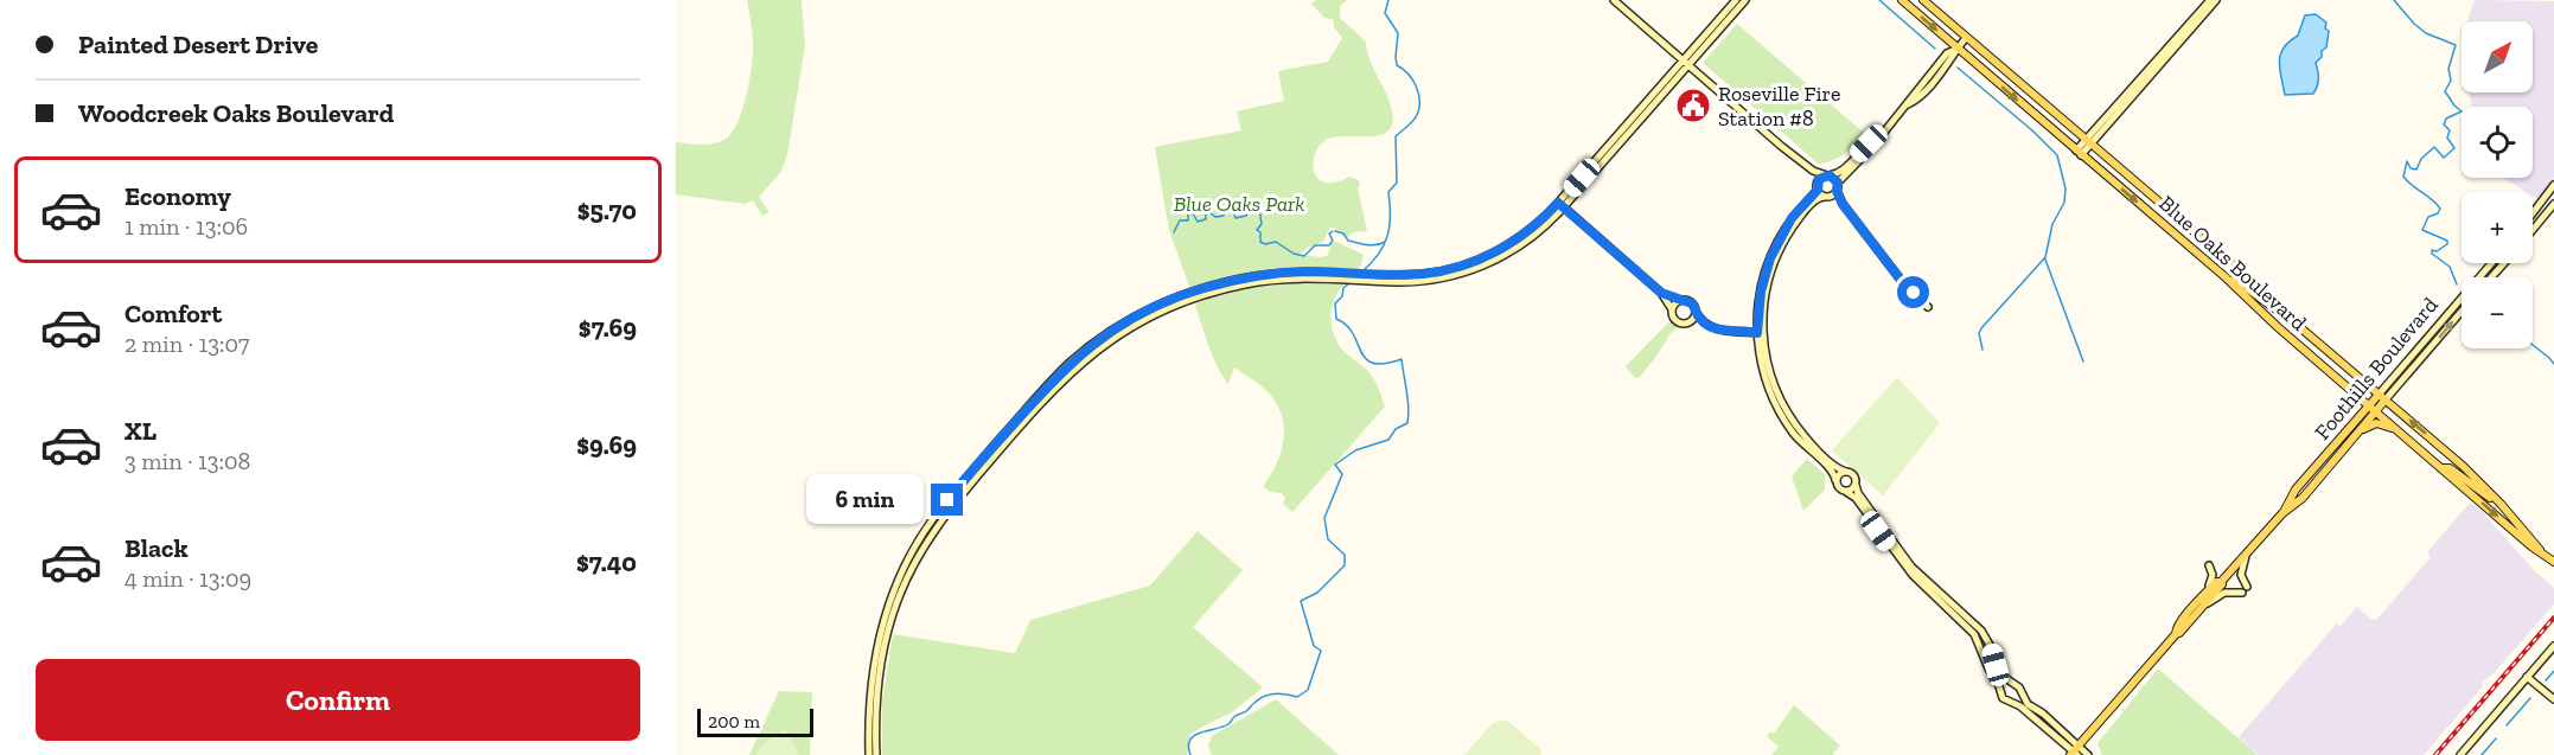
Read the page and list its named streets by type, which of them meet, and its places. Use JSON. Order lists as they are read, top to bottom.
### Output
{
  "streets": {
    "main road": ["Blue Oaks Boulevard", "Foothills Boulevard"]
  },
  "crossings": [
    ["Blue Oaks Boulevard", "Foothills Boulevard"]
  ],
  "parks": ["Blue Oaks Park"],
  "places": {
    "public building": ["Roseville Fire Station #8"]
  },
  "scale_bar": "200 m",
  "north": "top right",
  "page": {
    "banner": ["Painted Desert Drive", "Woodcreek Oaks Boulevard"],
    "map_buttons": ["+", "−"],
    "list": [
      {
        "name": "Economy",
        "note": "1 min · 13:06",
        "value": "$5.70"
      },
      {
        "name": "Comfort",
        "note": "2 min · 13:07",
        "value": "$7.69"
      },
      {
        "name": "XL",
        "note": "3 min · 13:08",
        "value": "$9.69"
      },
      {
        "name": "Black",
        "note": "4 min · 13:09",
        "value": "$7.40"
      }
    ],
    "bubble": "6 min",
    "buttons": "Confirm",
    "scale": "200 m"
  }
}
